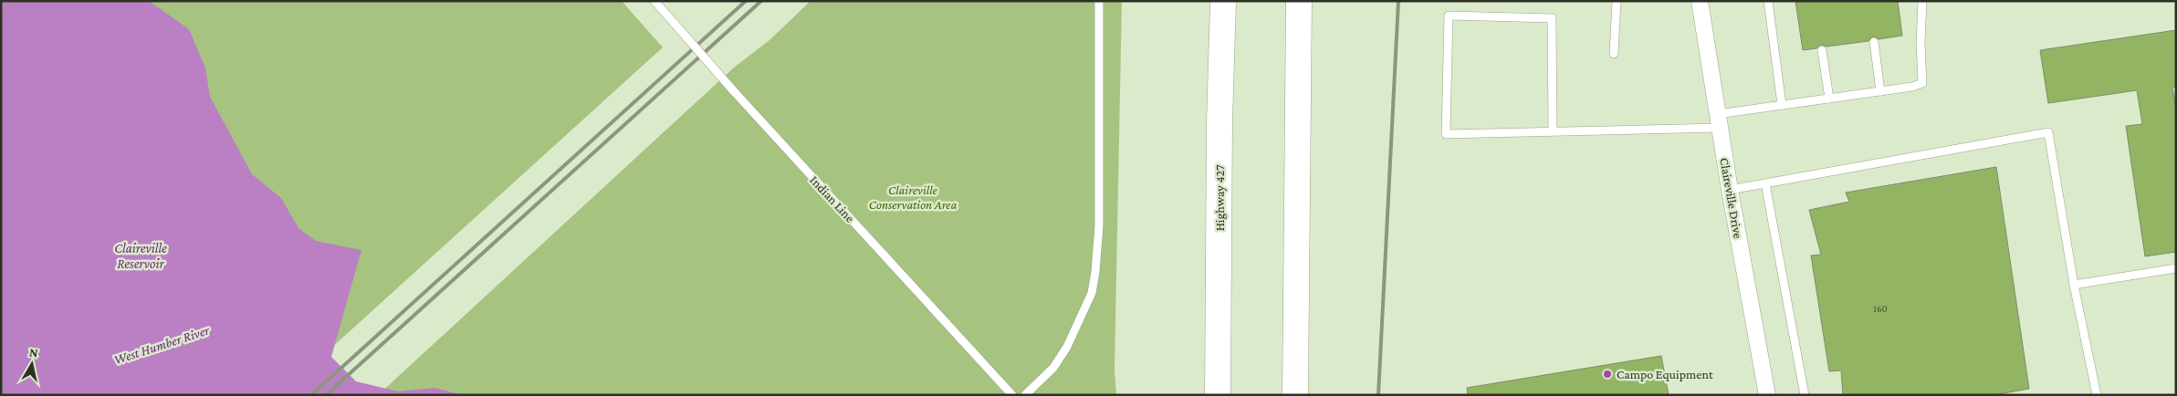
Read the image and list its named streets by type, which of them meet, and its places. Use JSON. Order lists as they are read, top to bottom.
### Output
{
  "streets": {
    "highway": ["Highway 427"],
    "street": ["Claireville Drive"],
    "lane": ["Indian Line"]
  },
  "water": ["Claireville Reservoir", "West Humber River"],
  "parks": ["Claireville Conservation Area"],
  "places": ["Campo Equipment"],
  "house_numbers": ["160"],
  "north": "top"
}
